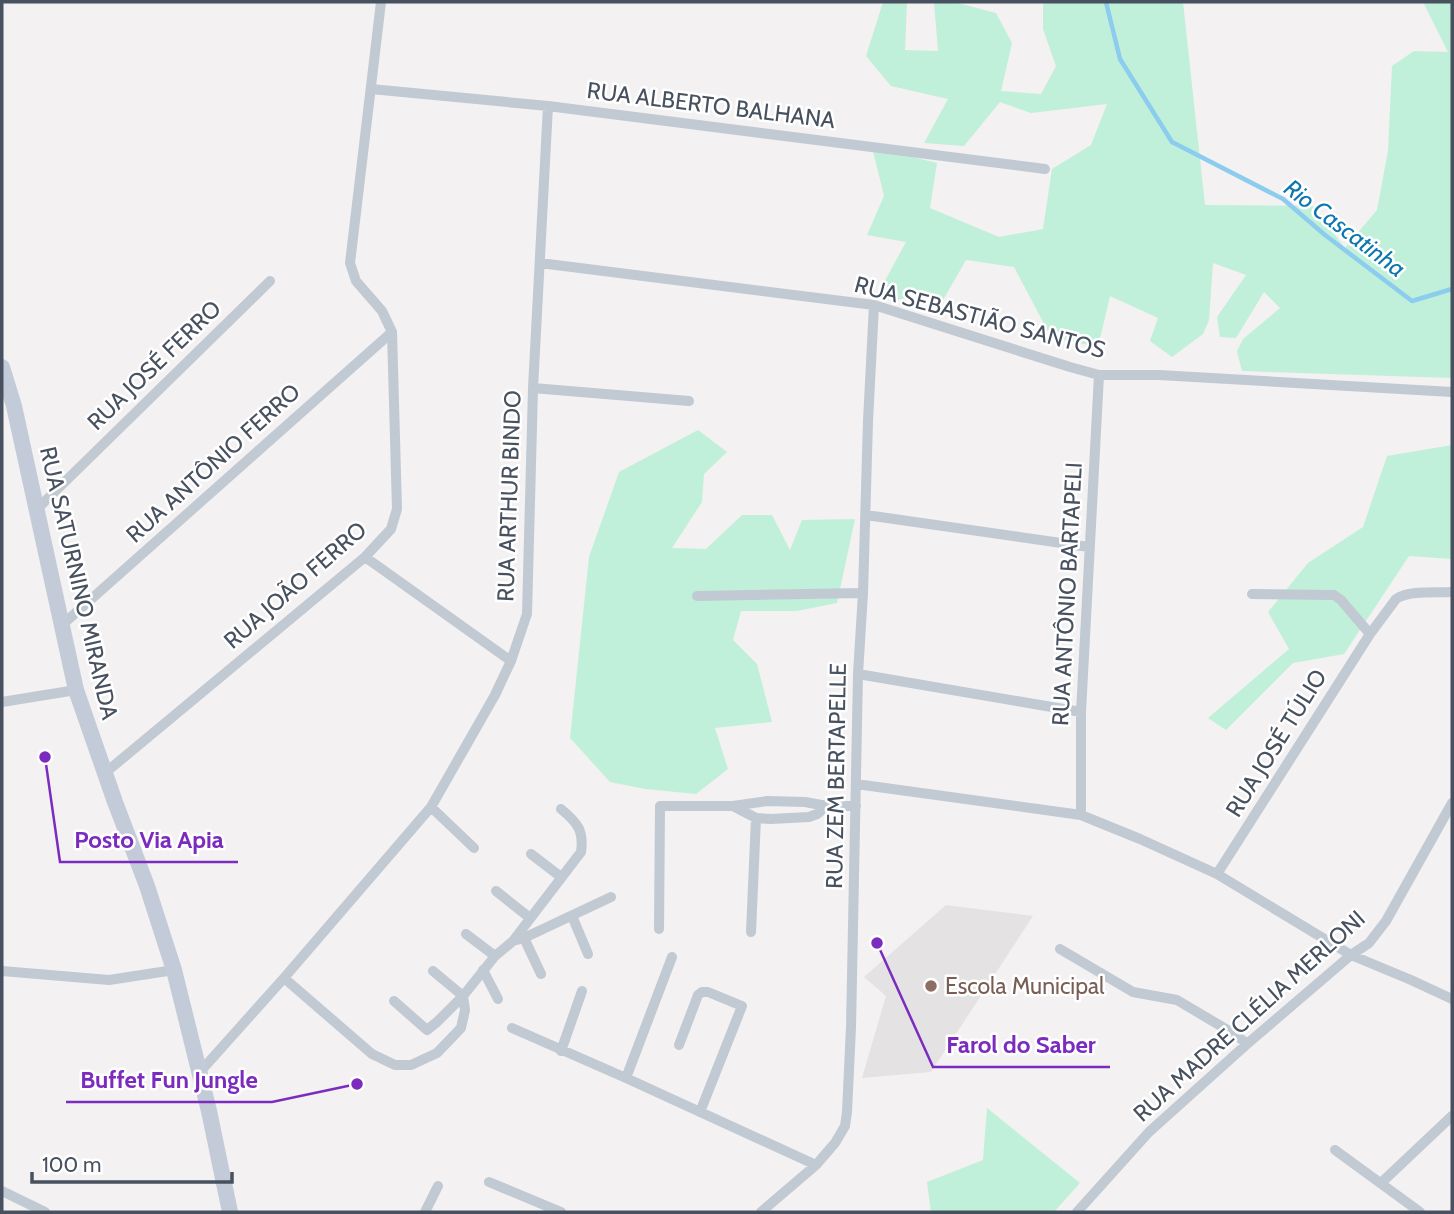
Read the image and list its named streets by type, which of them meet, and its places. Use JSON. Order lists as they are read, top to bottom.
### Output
{
  "streets": {
    "main road": ["RUA SATURNINO MIRANDA"],
    "street": [
      "RUA ALBERTO BALHANA",
      "RUA SEBASTIÃO SANTOS",
      "RUA JOSÉ FERRO",
      "RUA ANTÔNIO FERRO",
      "RUA ARTHUR BINDO",
      "RUA JOÃO FERRO",
      "RUA ANTÔNIO BARTAPELI",
      "RUA JOSÉ TÚLIO",
      "RUA ZEM BERTAPELLE",
      "RUA MADRE CLÉLIA MERLONI"
    ]
  },
  "crossings": [
    ["RUA ALBERTO BALHANA", "RUA ARTHUR BINDO"],
    ["RUA SEBASTIÃO SANTOS", "RUA ARTHUR BINDO"],
    ["RUA SEBASTIÃO SANTOS", "RUA ANTÔNIO BARTAPELI"],
    ["RUA SEBASTIÃO SANTOS", "RUA ZEM BERTAPELLE"],
    ["RUA JOSÉ FERRO", "RUA SATURNINO MIRANDA"],
    ["RUA ANTÔNIO FERRO", "RUA SATURNINO MIRANDA"],
    ["RUA ANTÔNIO FERRO", "RUA JOÃO FERRO"],
    ["RUA ARTHUR BINDO", "RUA SATURNINO MIRANDA"],
    ["RUA SATURNINO MIRANDA", "RUA JOÃO FERRO"]
  ],
  "water": ["Rio Cascatinha"],
  "places": [
    "Posto Via Apia",
    "Farol do Saber",
    "Escola Municipal",
    "Buffet Fun Jungle"
  ],
  "scale_bar": "100 m"
}
